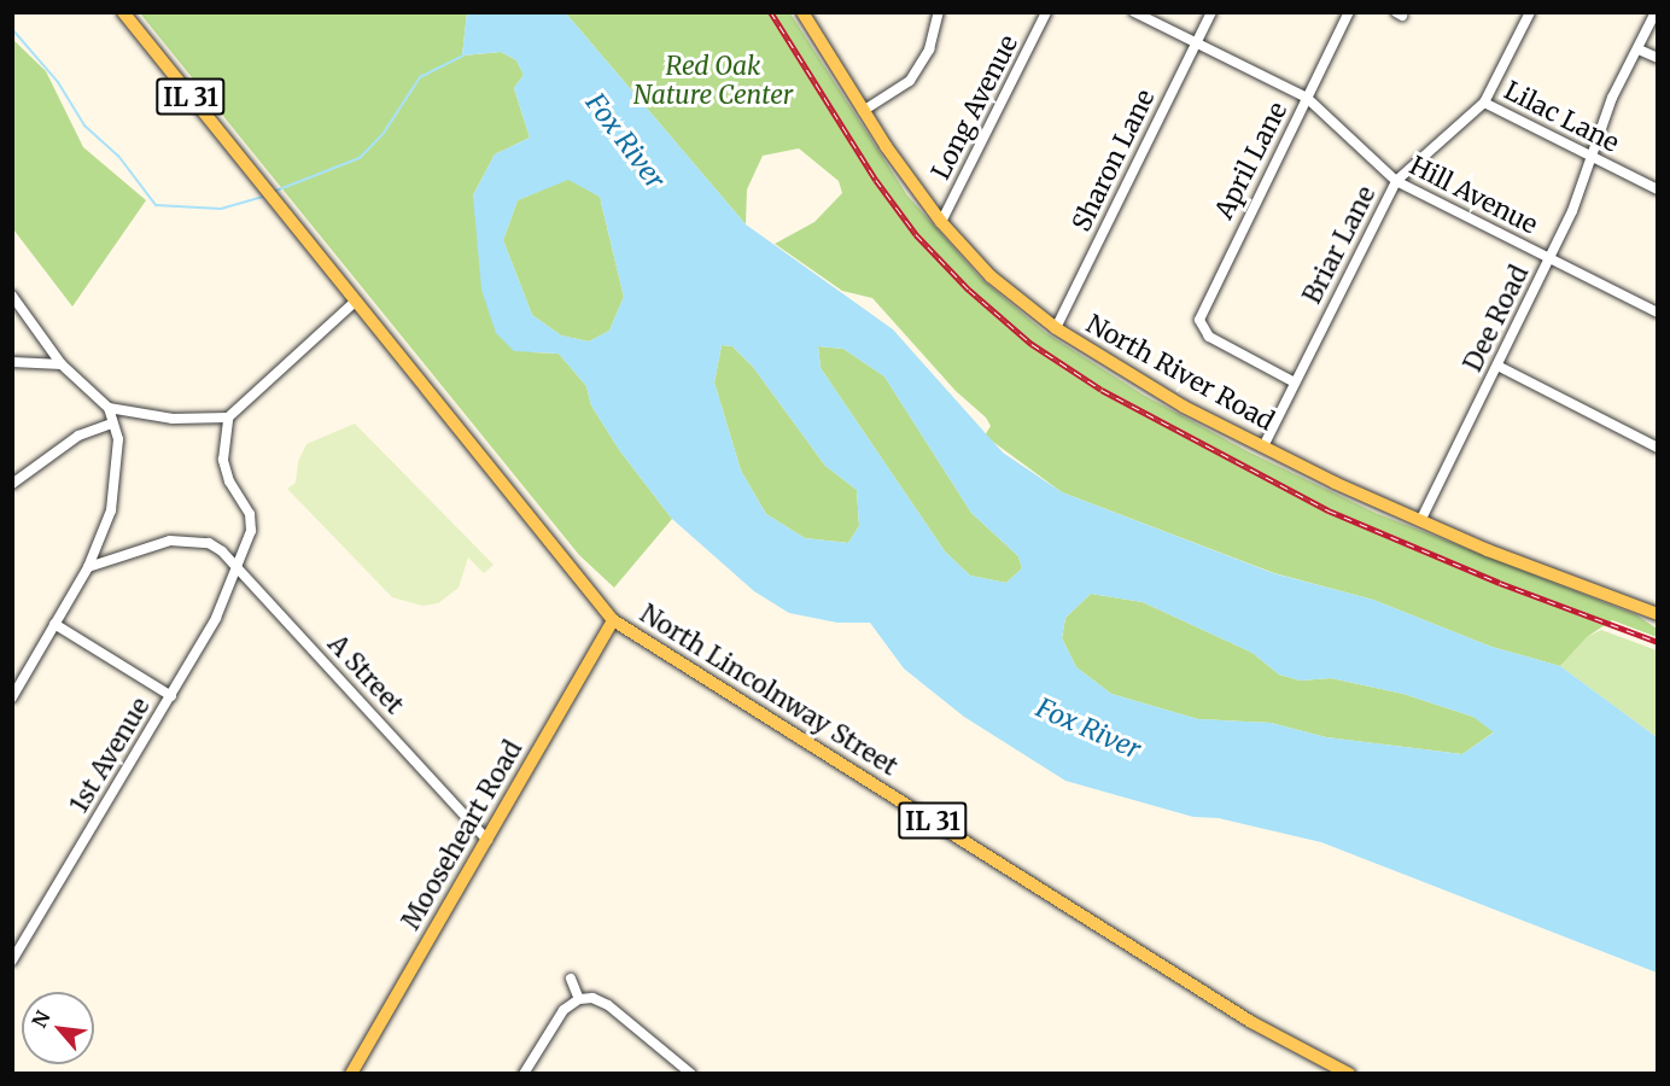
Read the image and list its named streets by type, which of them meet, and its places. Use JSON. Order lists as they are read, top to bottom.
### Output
{
  "streets": {
    "main road": [
      "IL 31",
      "North River Road",
      "North Lincolnway Street",
      "Mooseheart Road"
    ],
    "street": [
      "Long Avenue",
      "Lilac Lane",
      "Sharon Lane",
      "April Lane",
      "Hill Avenue",
      "Briar Lane",
      "Dee Road",
      "A Street",
      "1st Avenue"
    ]
  },
  "crossings": [
    ["Long Avenue", "North River Road"],
    ["Lilac Lane", "Briar Lane"],
    ["Lilac Lane", "Dee Road"],
    ["Sharon Lane", "Hill Avenue"],
    ["Sharon Lane", "North River Road"],
    ["April Lane", "Hill Avenue"],
    ["April Lane", "Briar Lane"],
    ["Hill Avenue", "Briar Lane"],
    ["Hill Avenue", "Dee Road"],
    ["Briar Lane", "North River Road"],
    ["Dee Road", "North River Road"],
    ["A Street", "1st Avenue"],
    ["A Street", "Mooseheart Road"],
    ["North Lincolnway Street", "Mooseheart Road"]
  ],
  "water": ["Fox River"],
  "parks": ["Red Oak Nature Center"],
  "north": "top left"
}
